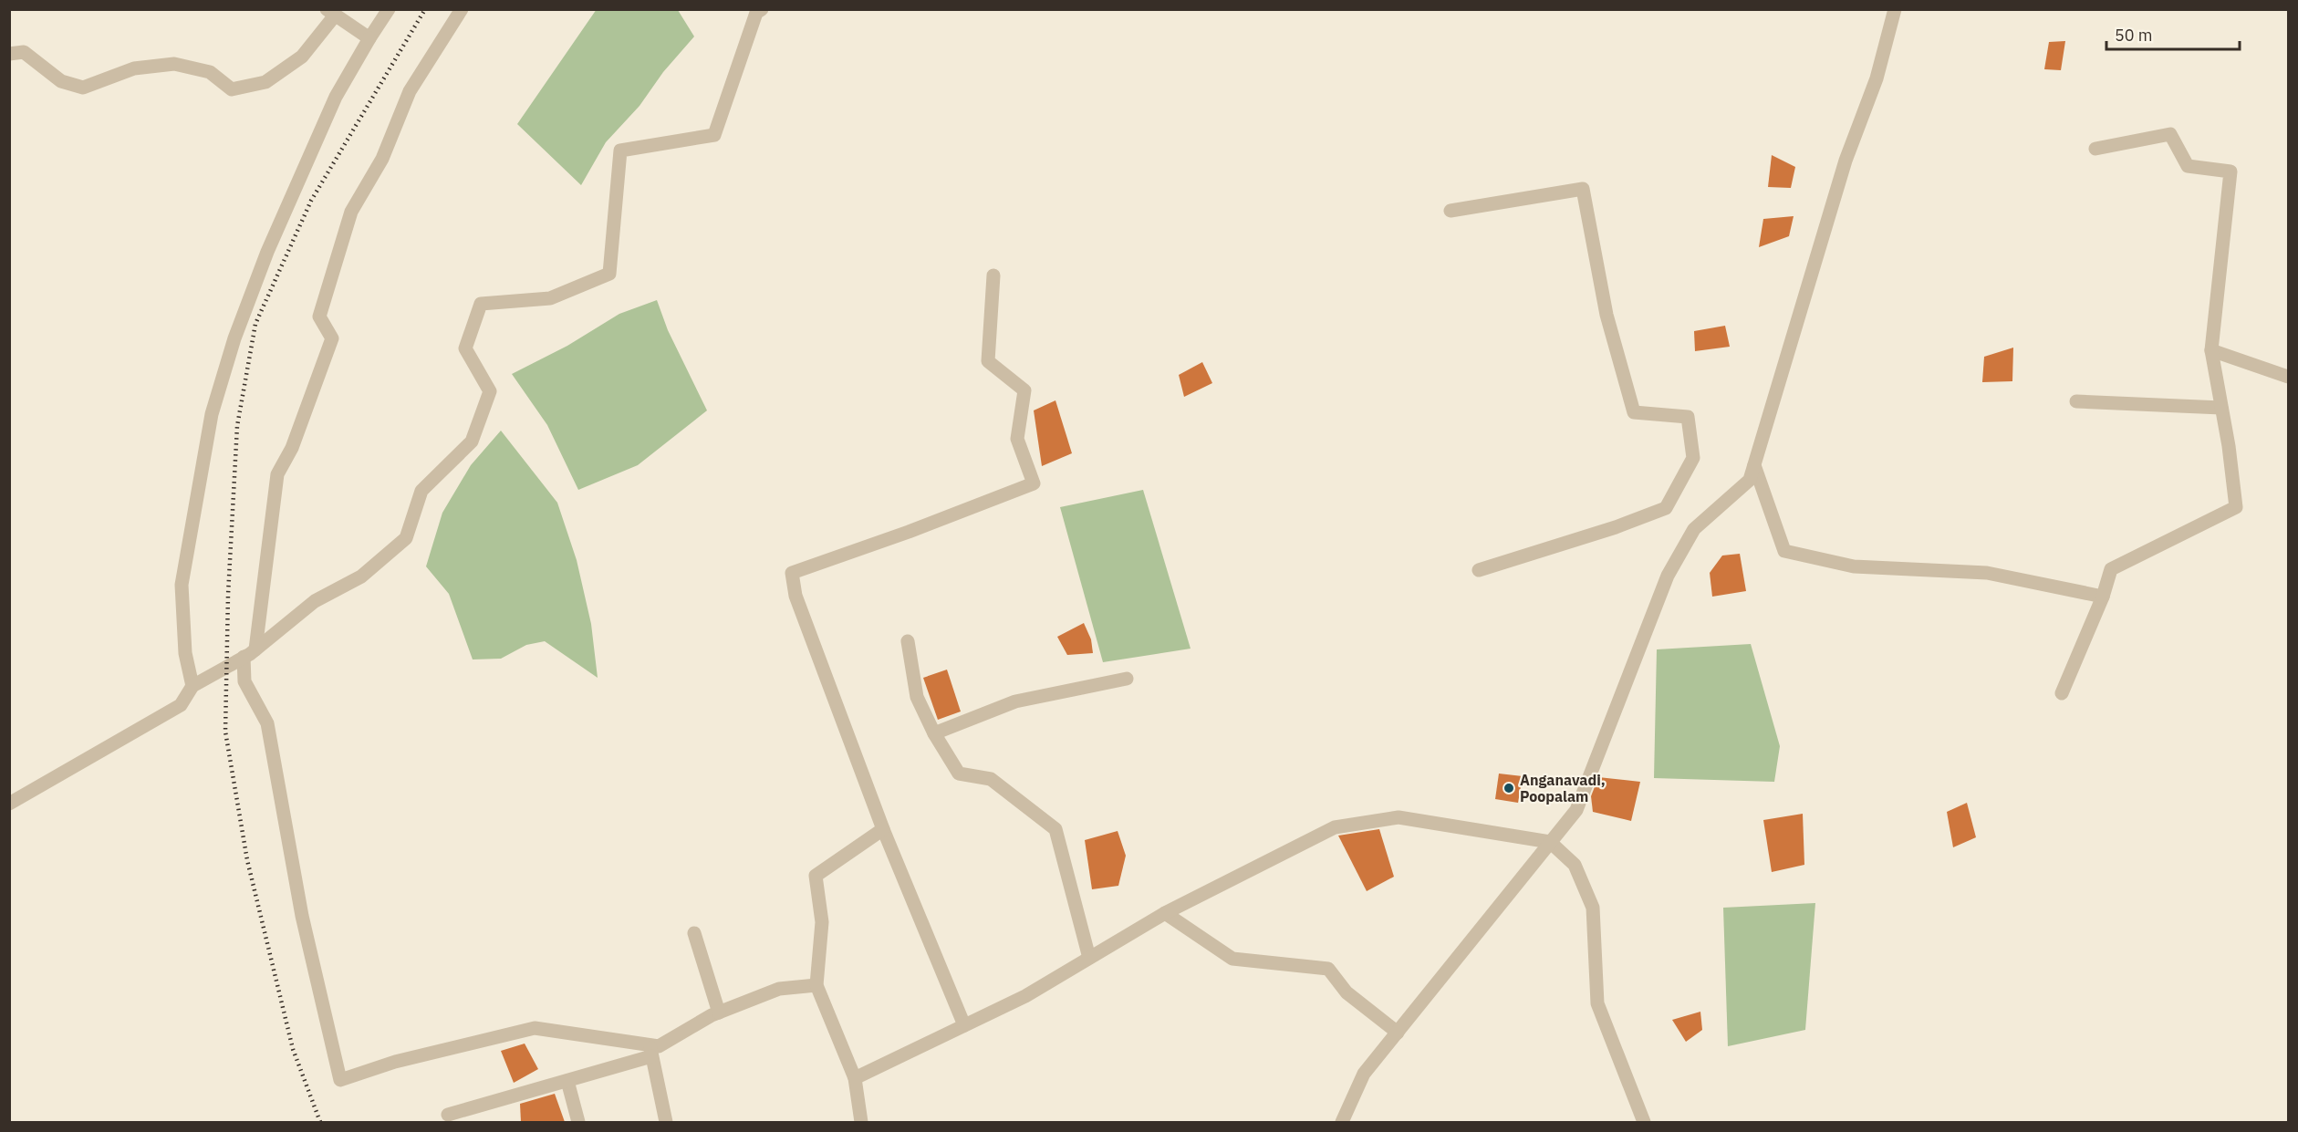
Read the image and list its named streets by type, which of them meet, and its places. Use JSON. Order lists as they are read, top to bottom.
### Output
{
  "places": ["Anganavadi, Poopalam"],
  "scale_bar": "50 m"
}
